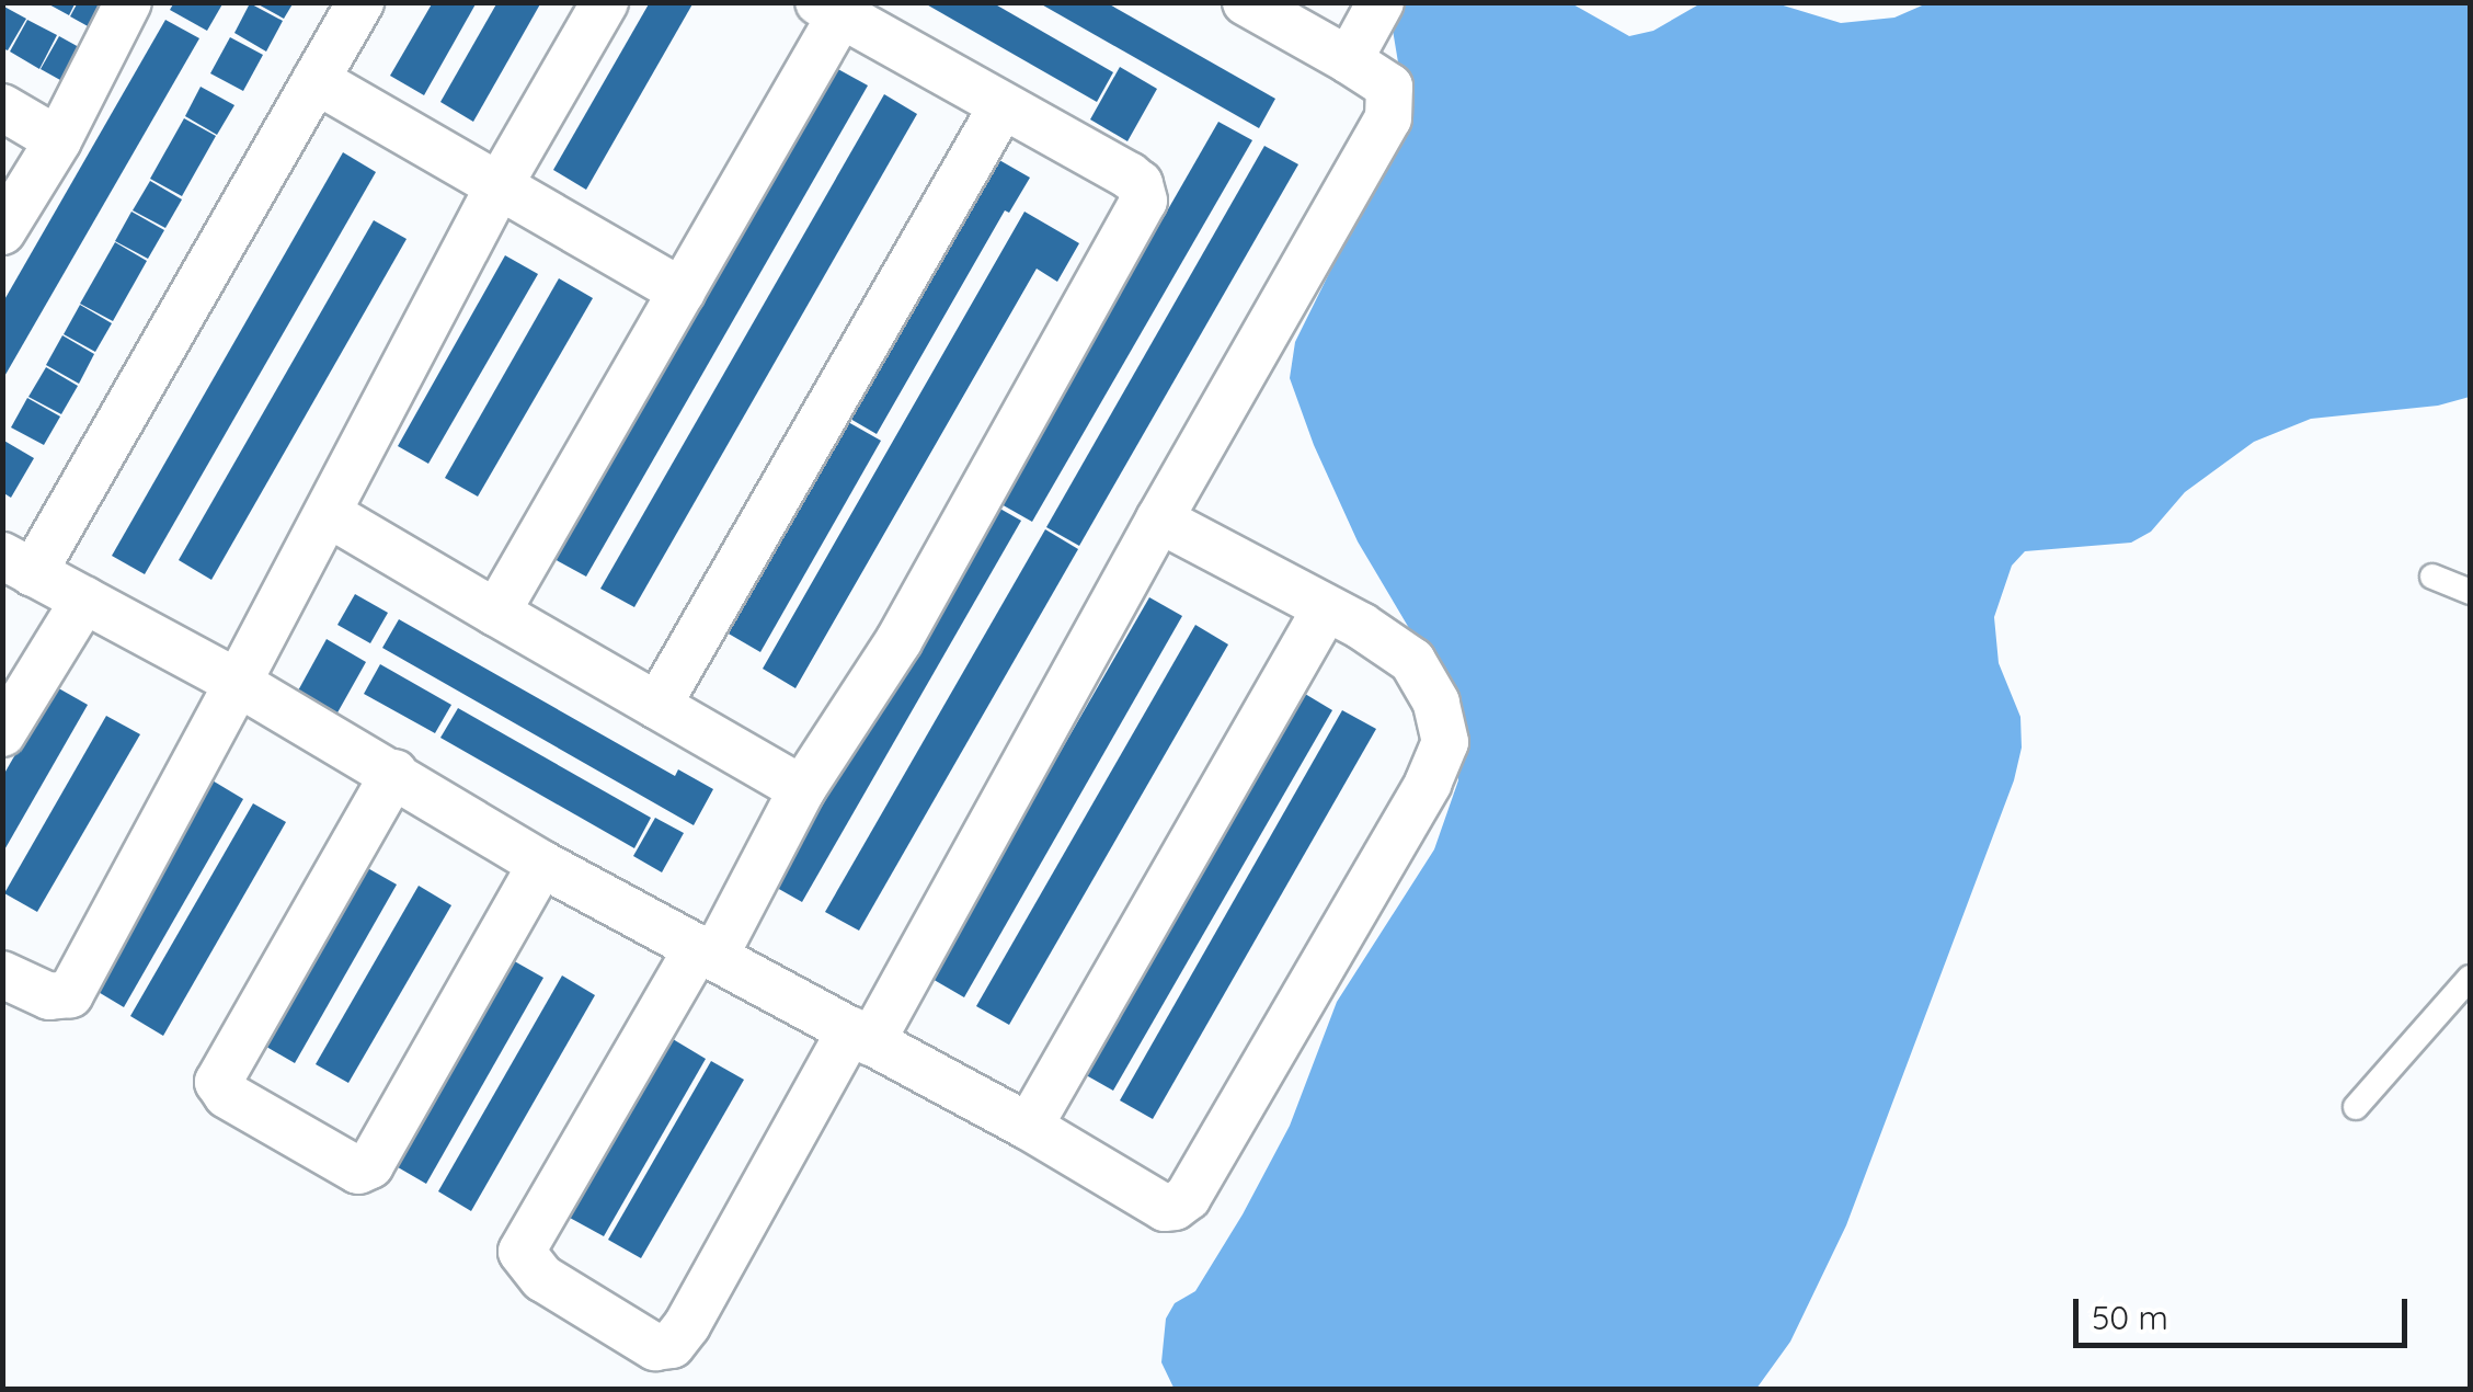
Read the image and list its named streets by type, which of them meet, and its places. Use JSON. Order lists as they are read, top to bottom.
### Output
{
  "scale_bar": "50 m"
}
